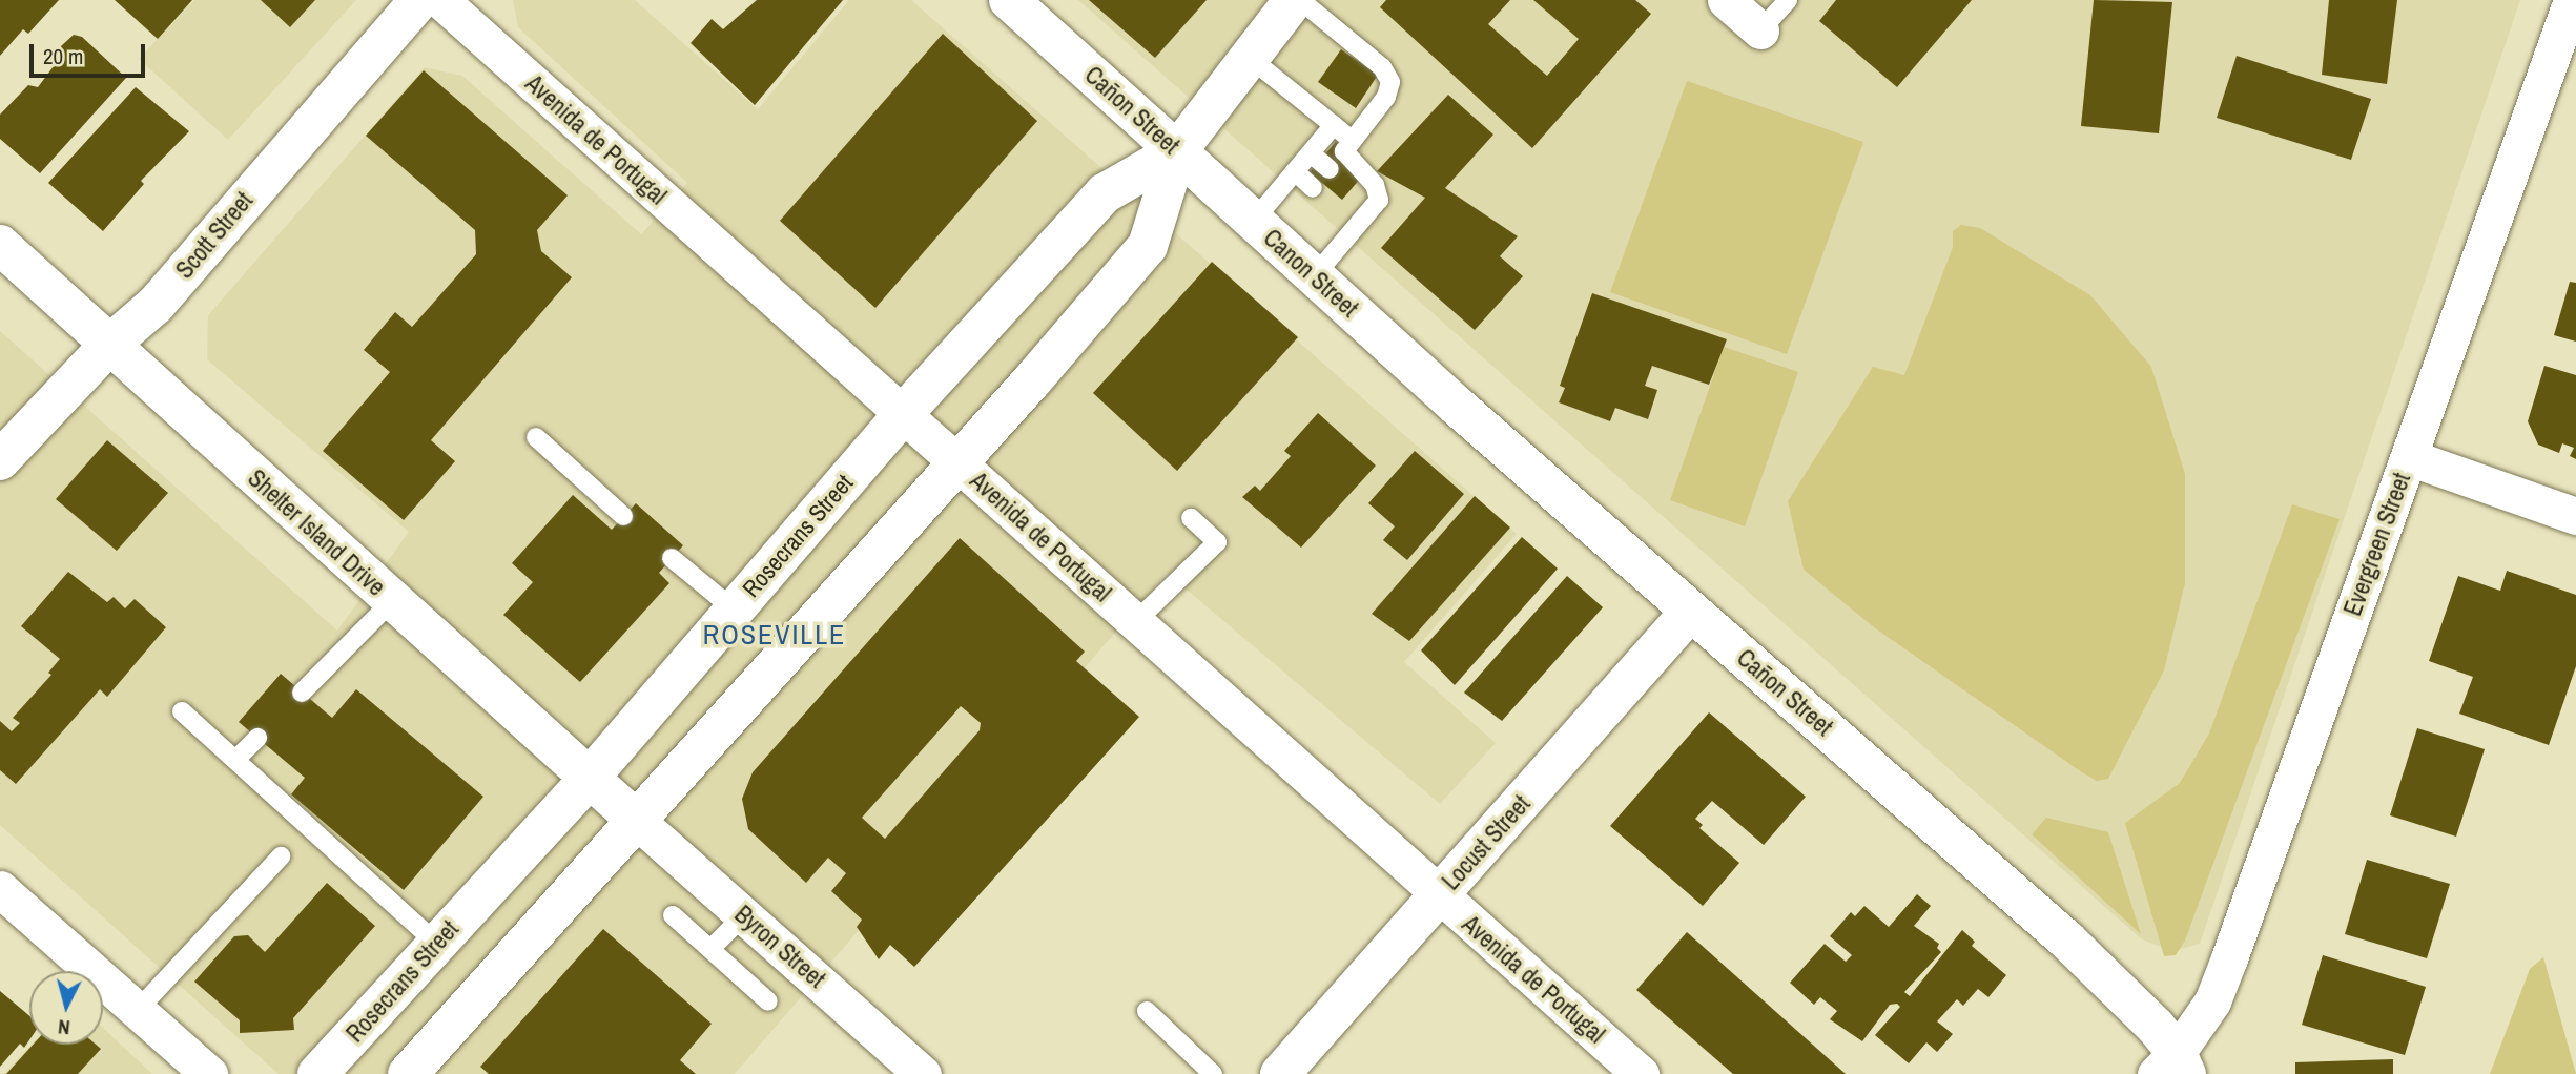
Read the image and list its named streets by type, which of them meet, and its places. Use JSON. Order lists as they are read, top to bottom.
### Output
{
  "streets": {
    "main road": [
      "Cañon Street",
      "Scott Street",
      "Canon Street",
      "Shelter Island Drive",
      "Rosecrans Street",
      "Locust Street"
    ],
    "street": ["Avenida de Portugal", "Evergreen Street", "Byron Street"]
  },
  "crossings": [
    ["Cañon Street", "Canon Street"],
    ["Cañon Street", "Rosecrans Street"],
    ["Cañon Street", "Evergreen Street"],
    ["Cañon Street", "Locust Street"],
    ["Avenida de Portugal", "Rosecrans Street"],
    ["Avenida de Portugal", "Locust Street"],
    ["Scott Street", "Shelter Island Drive"],
    ["Shelter Island Drive", "Rosecrans Street"],
    ["Shelter Island Drive", "Byron Street"],
    ["Rosecrans Street", "Byron Street"]
  ],
  "districts": ["ROSEVILLE"],
  "scale_bar": "20 m",
  "north": "bottom"
}
